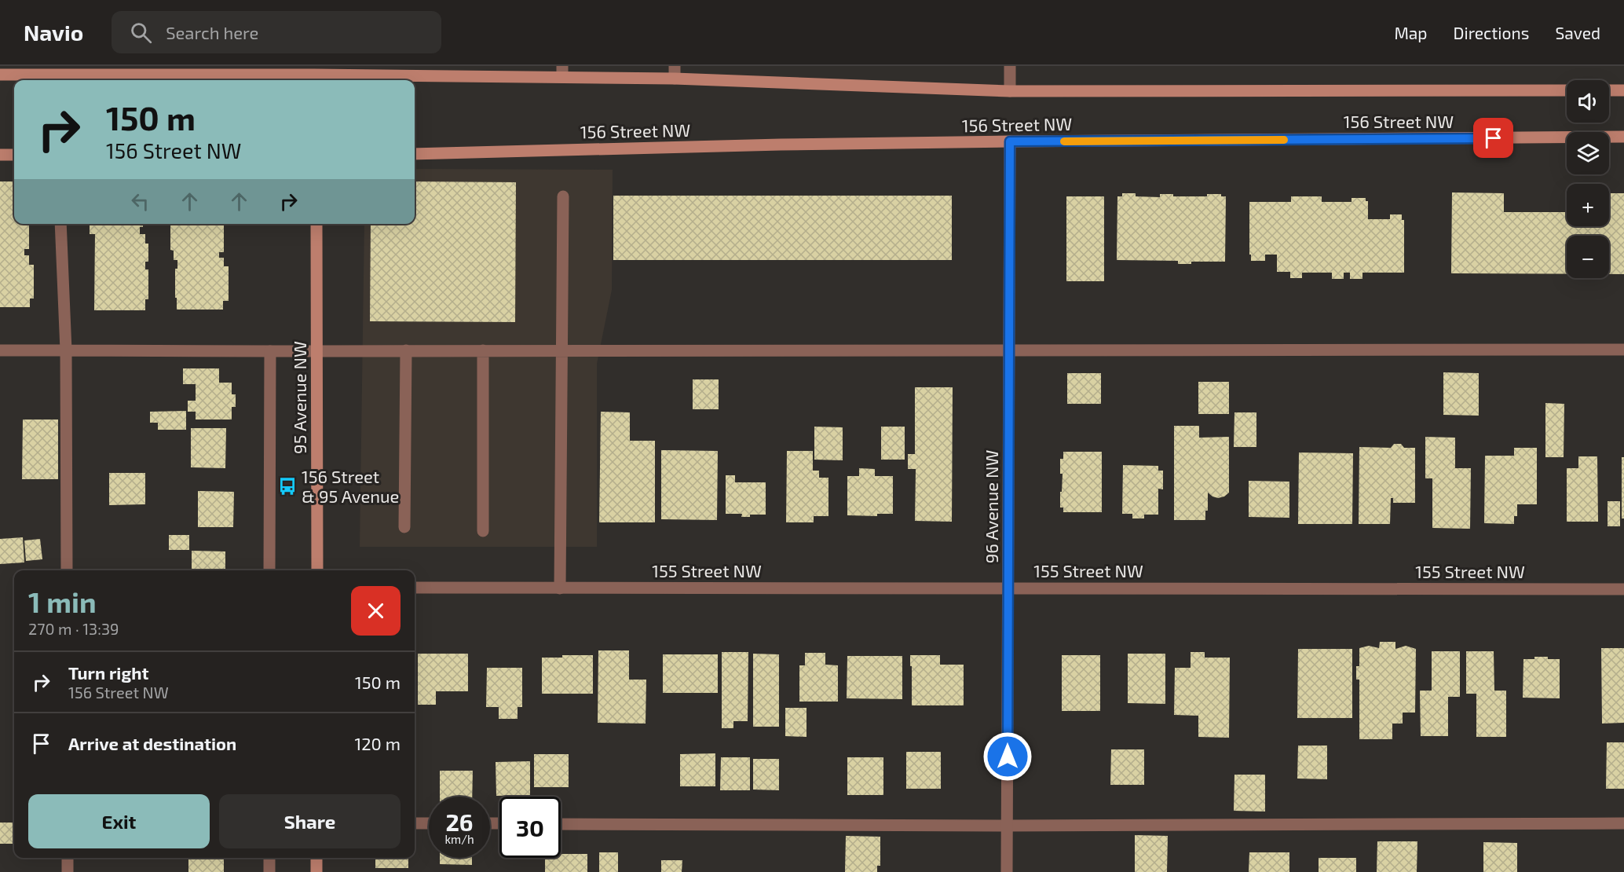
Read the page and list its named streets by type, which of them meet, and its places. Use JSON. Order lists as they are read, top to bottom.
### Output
{
  "streets": {
    "main road": ["156 Street NW", "95 Avenue NW"],
    "street": ["96 Avenue NW", "155 Street NW"]
  },
  "crossings": [
    ["156 Street NW", "96 Avenue NW"],
    ["96 Avenue NW", "155 Street NW"]
  ],
  "places": {
    "bus stop": ["156 Street & 95 Avenue"]
  },
  "page": {
    "header": "Navio",
    "search": "Search here",
    "nav": ["Map", "Directions", "Saved"],
    "map_buttons": ["+", "−"],
    "turn": ["150 m", "156 Street NW"],
    "heading": ["1 min", "270 m · 13:39"],
    "list": [
      {
        "name": "Turn right",
        "note": "156 Street NW",
        "value": "150 m"
      },
      {
        "name": "Arrive at destination",
        "value": "120 m"
      }
    ],
    "buttons": ["Exit", "Share"],
    "speed": "26 km/h",
    "limit": "30"
  }
}
